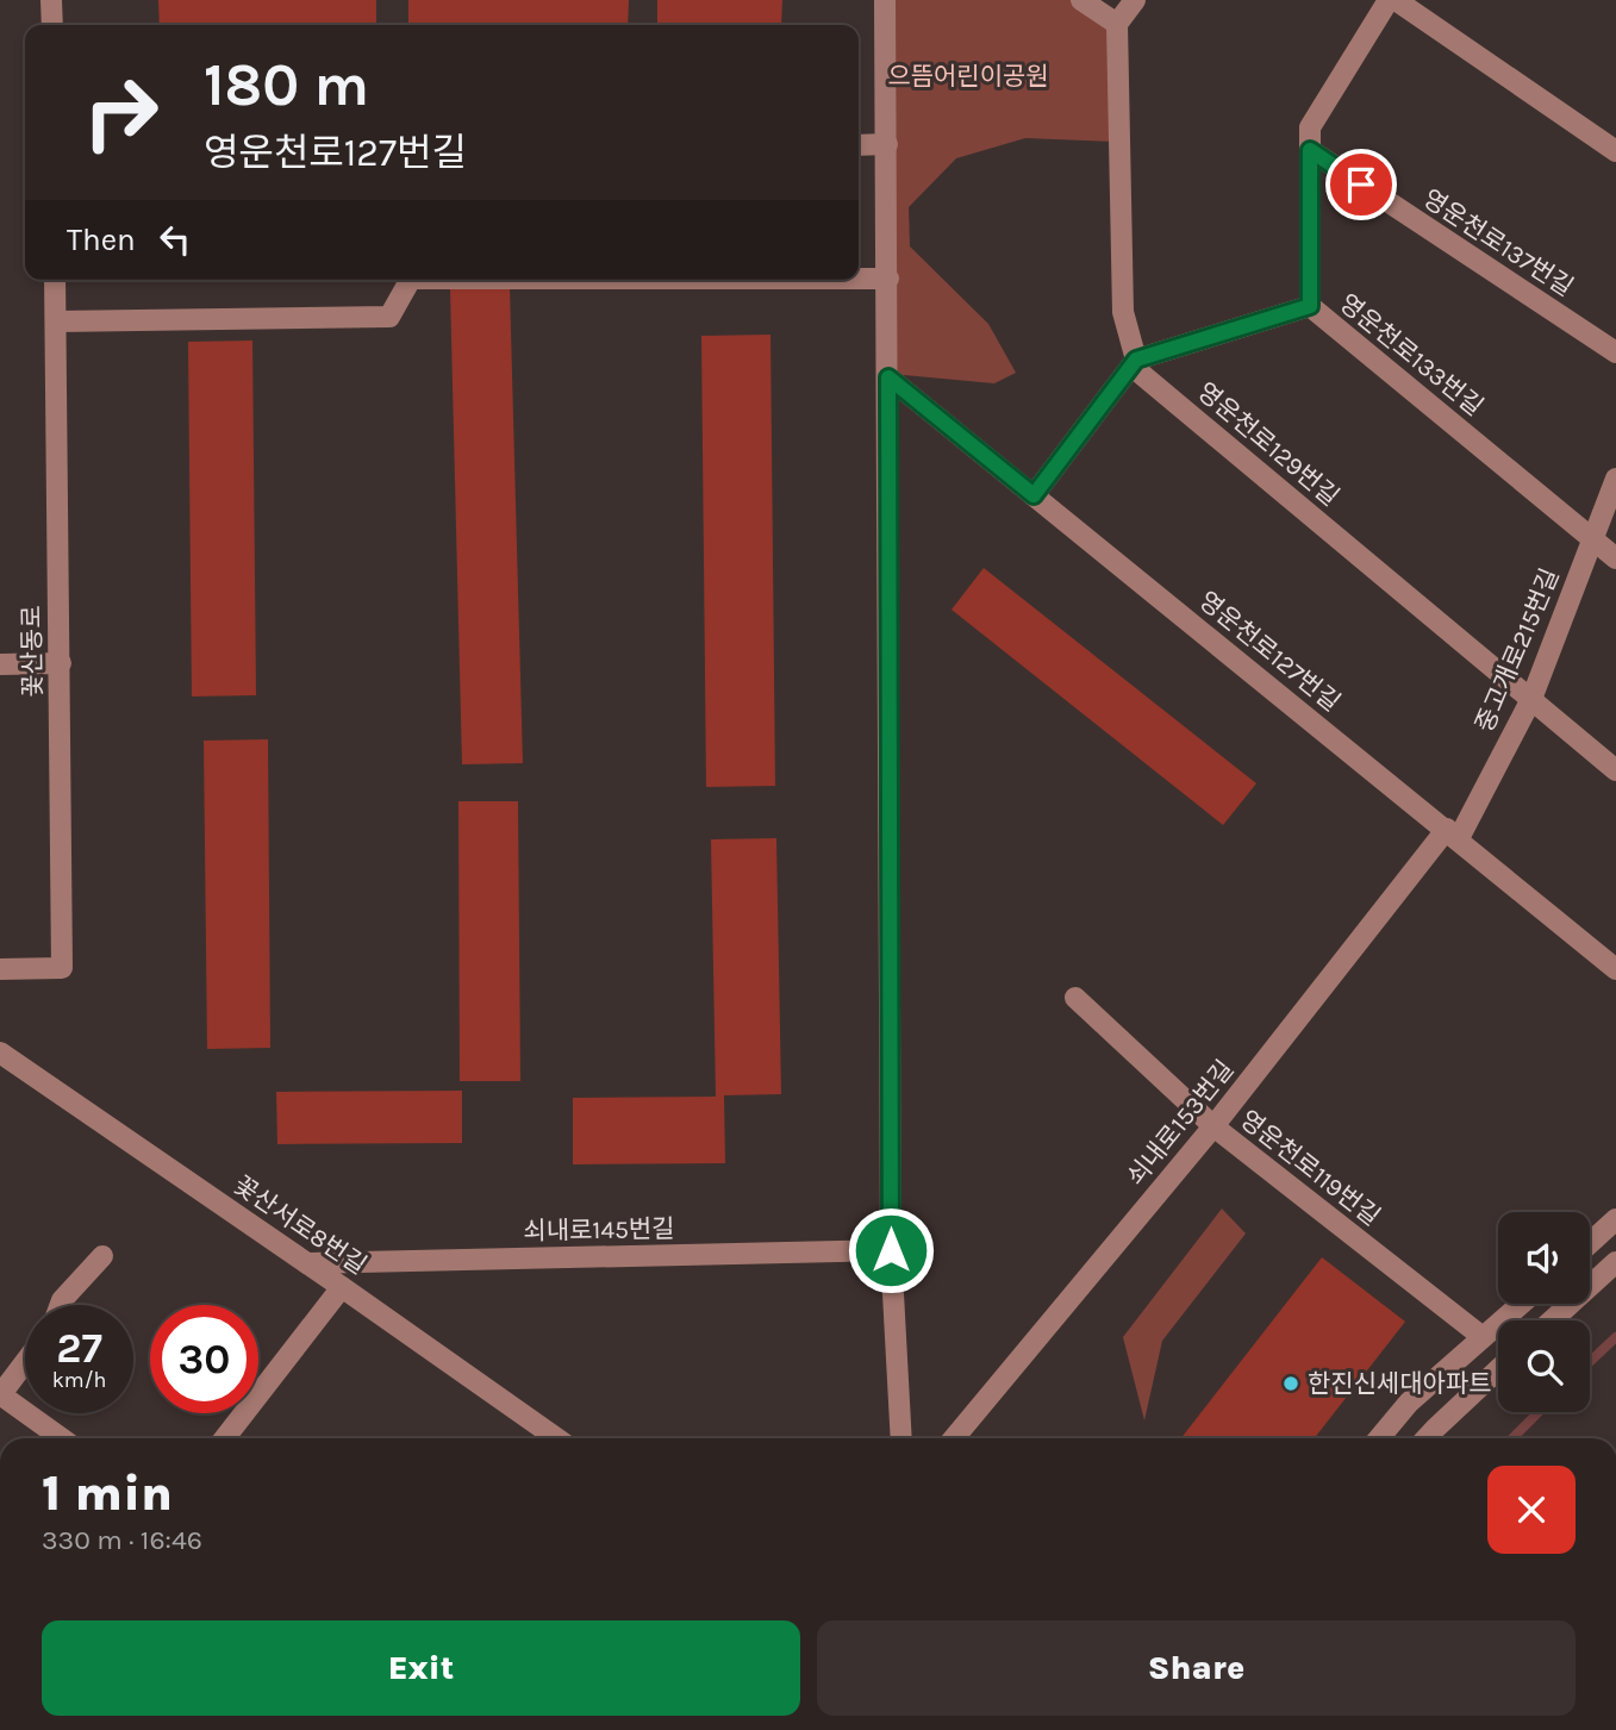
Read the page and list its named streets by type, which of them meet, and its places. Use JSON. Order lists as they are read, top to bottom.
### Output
{
  "streets": {
    "street": [
      "영운천로137번길",
      "영운천로133번길",
      "영운천로129번길",
      "중고개로215번길",
      "꽃산동로",
      "영운천로127번길",
      "쇠내로153번길",
      "영운천로119번길",
      "꽃산서로8번길",
      "쇠내로145번길"
    ]
  },
  "crossings": [
    ["영운천로137번길", "영운천로133번길"],
    ["영운천로133번길", "중고개로215번길"],
    ["영운천로129번길", "중고개로215번길"],
    ["중고개로215번길", "영운천로127번길"],
    ["중고개로215번길", "쇠내로153번길"],
    ["영운천로127번길", "쇠내로153번길"],
    ["쇠내로153번길", "영운천로119번길"],
    ["꽃산서로8번길", "쇠내로145번길"]
  ],
  "parks": ["으뜸어린이공원"],
  "places": ["한진신세대아파트"],
  "page": {
    "turn": ["180 m", "영운천로127번길"],
    "then": "Then",
    "speed": "27 km/h",
    "limit": "30",
    "heading": ["1 min", "330 m · 16:46"],
    "buttons": ["Exit", "Share"]
  }
}
